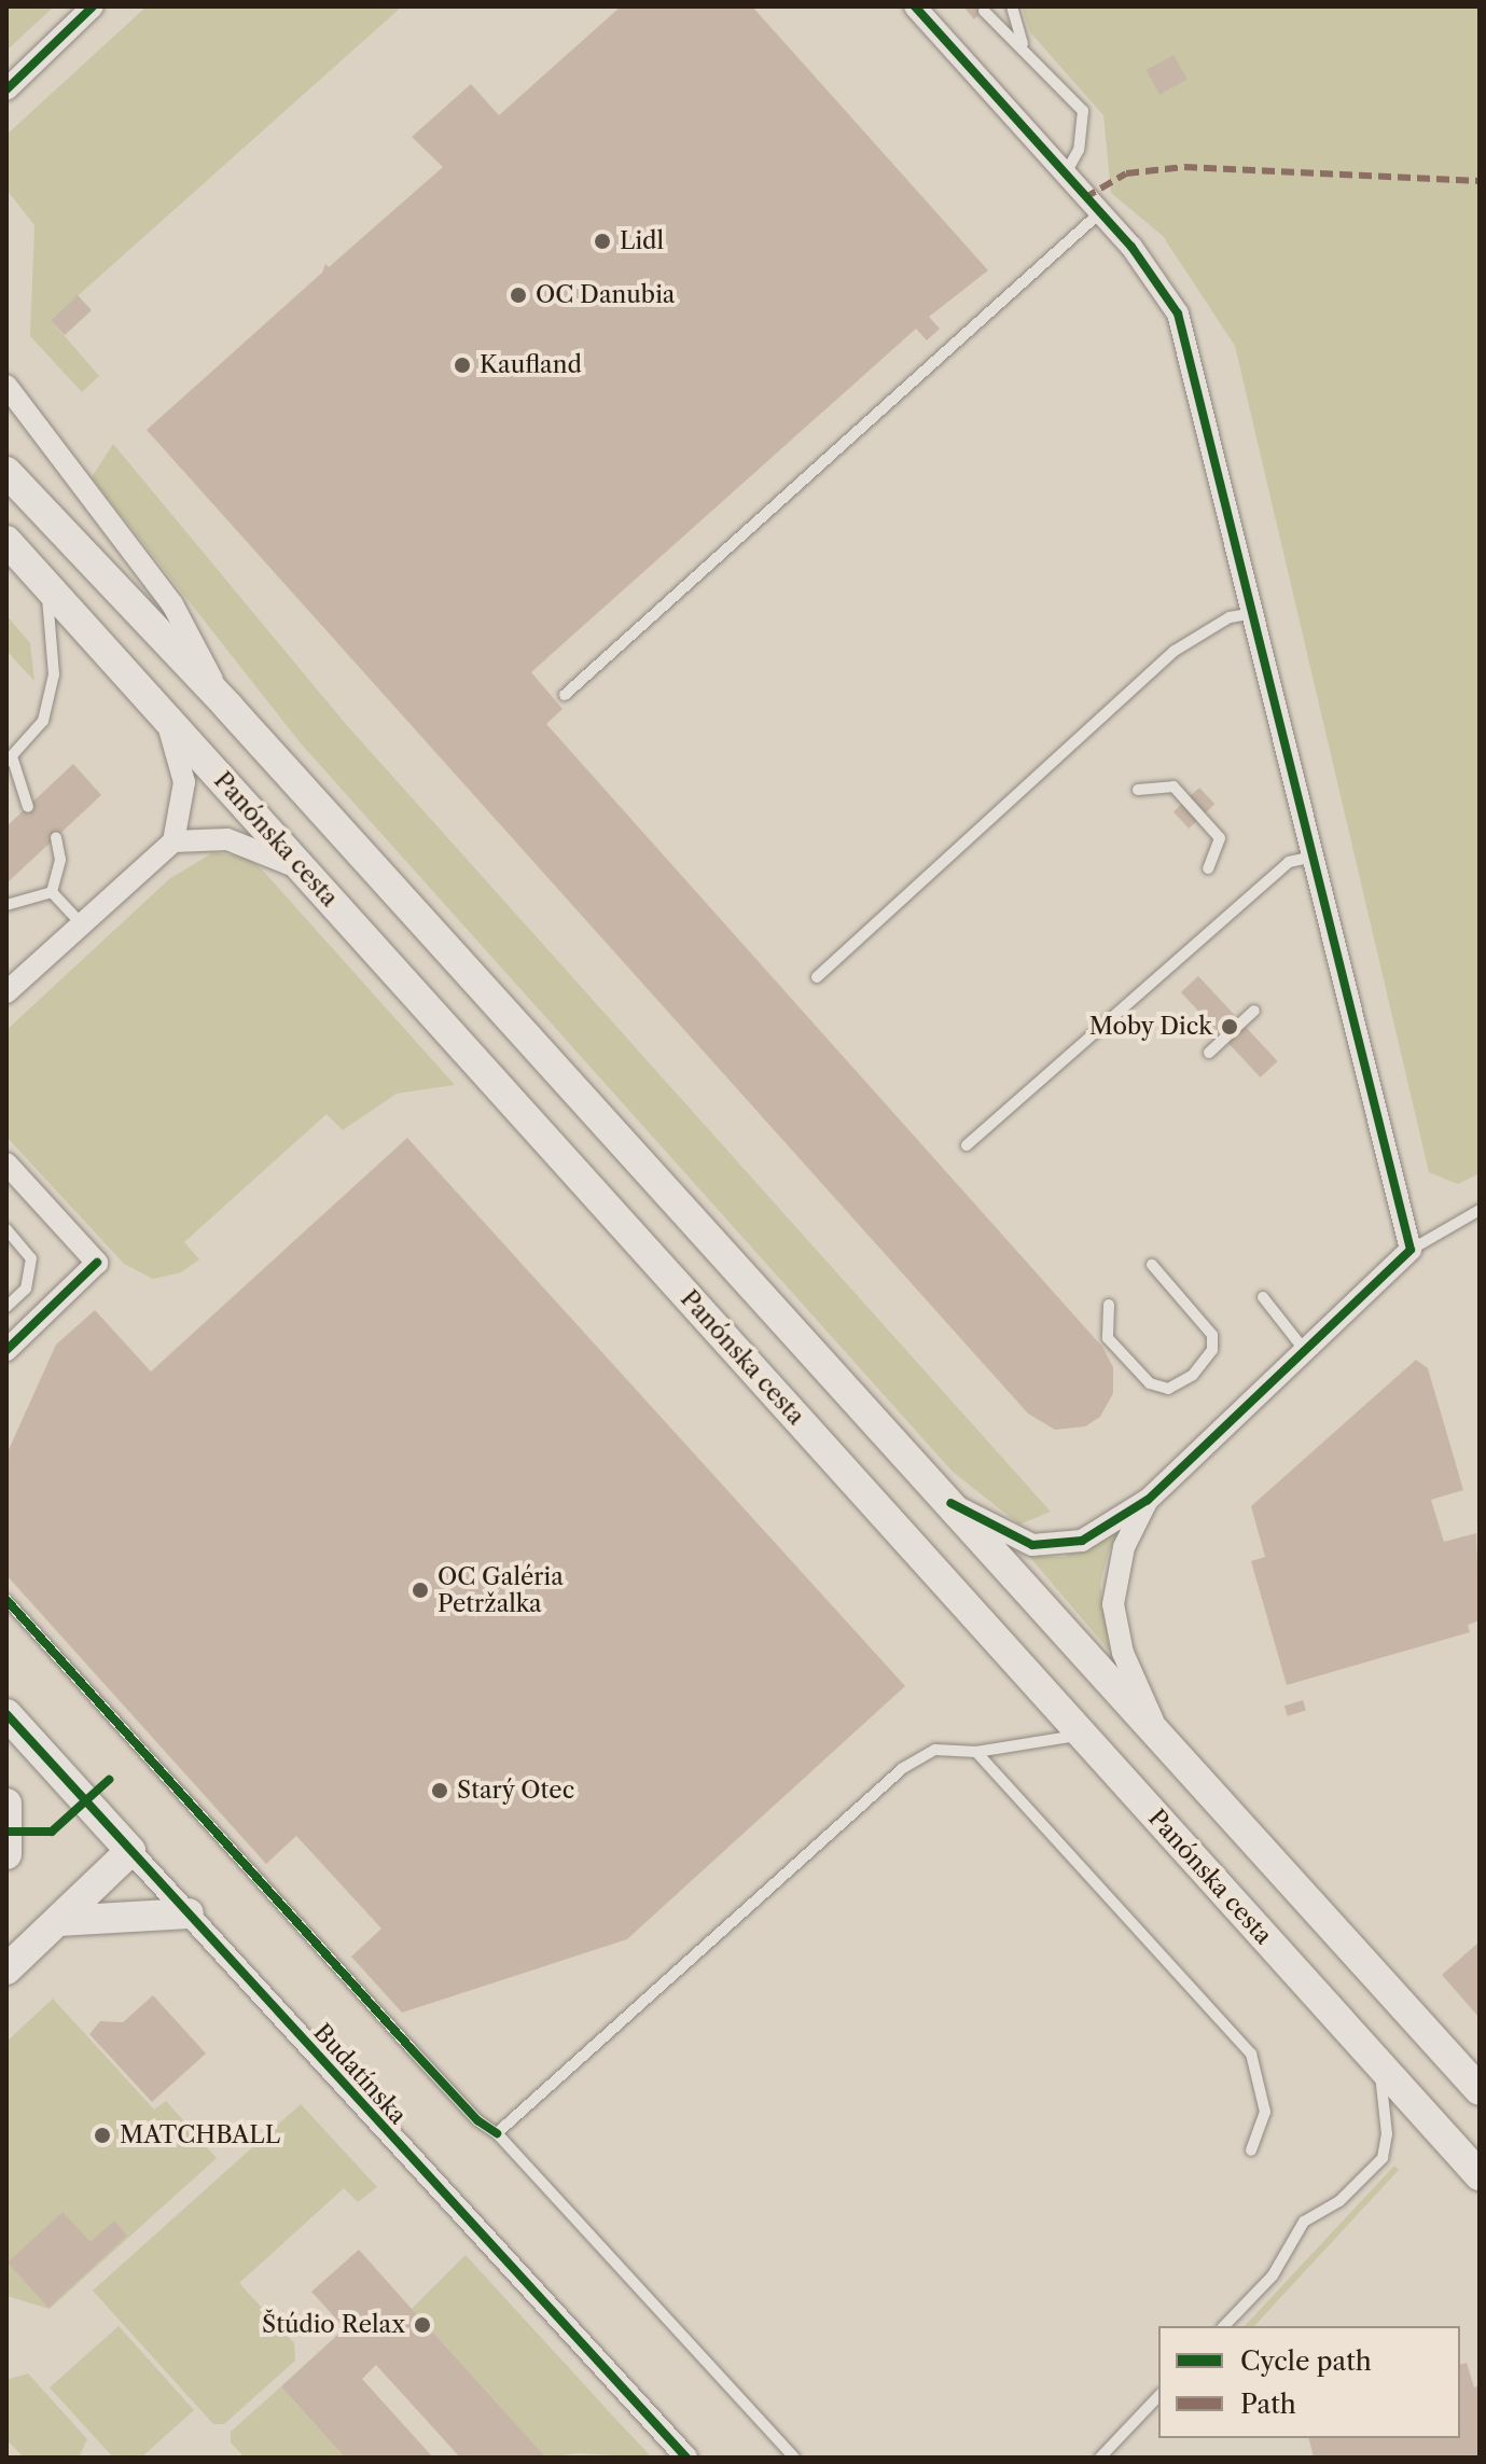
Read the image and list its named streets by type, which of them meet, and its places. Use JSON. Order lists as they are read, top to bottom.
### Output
{
  "streets": {
    "main road": ["Panónska cesta", "Budatínska"]
  },
  "places": [
    "Lidl",
    "OC Danubia",
    "Kaufland",
    "Moby Dick",
    "OC Galéria Petržalka",
    "Starý Otec",
    "MATCHBALL",
    "Štúdio Relax"
  ],
  "legend": ["Cycle path", "Path"]
}
